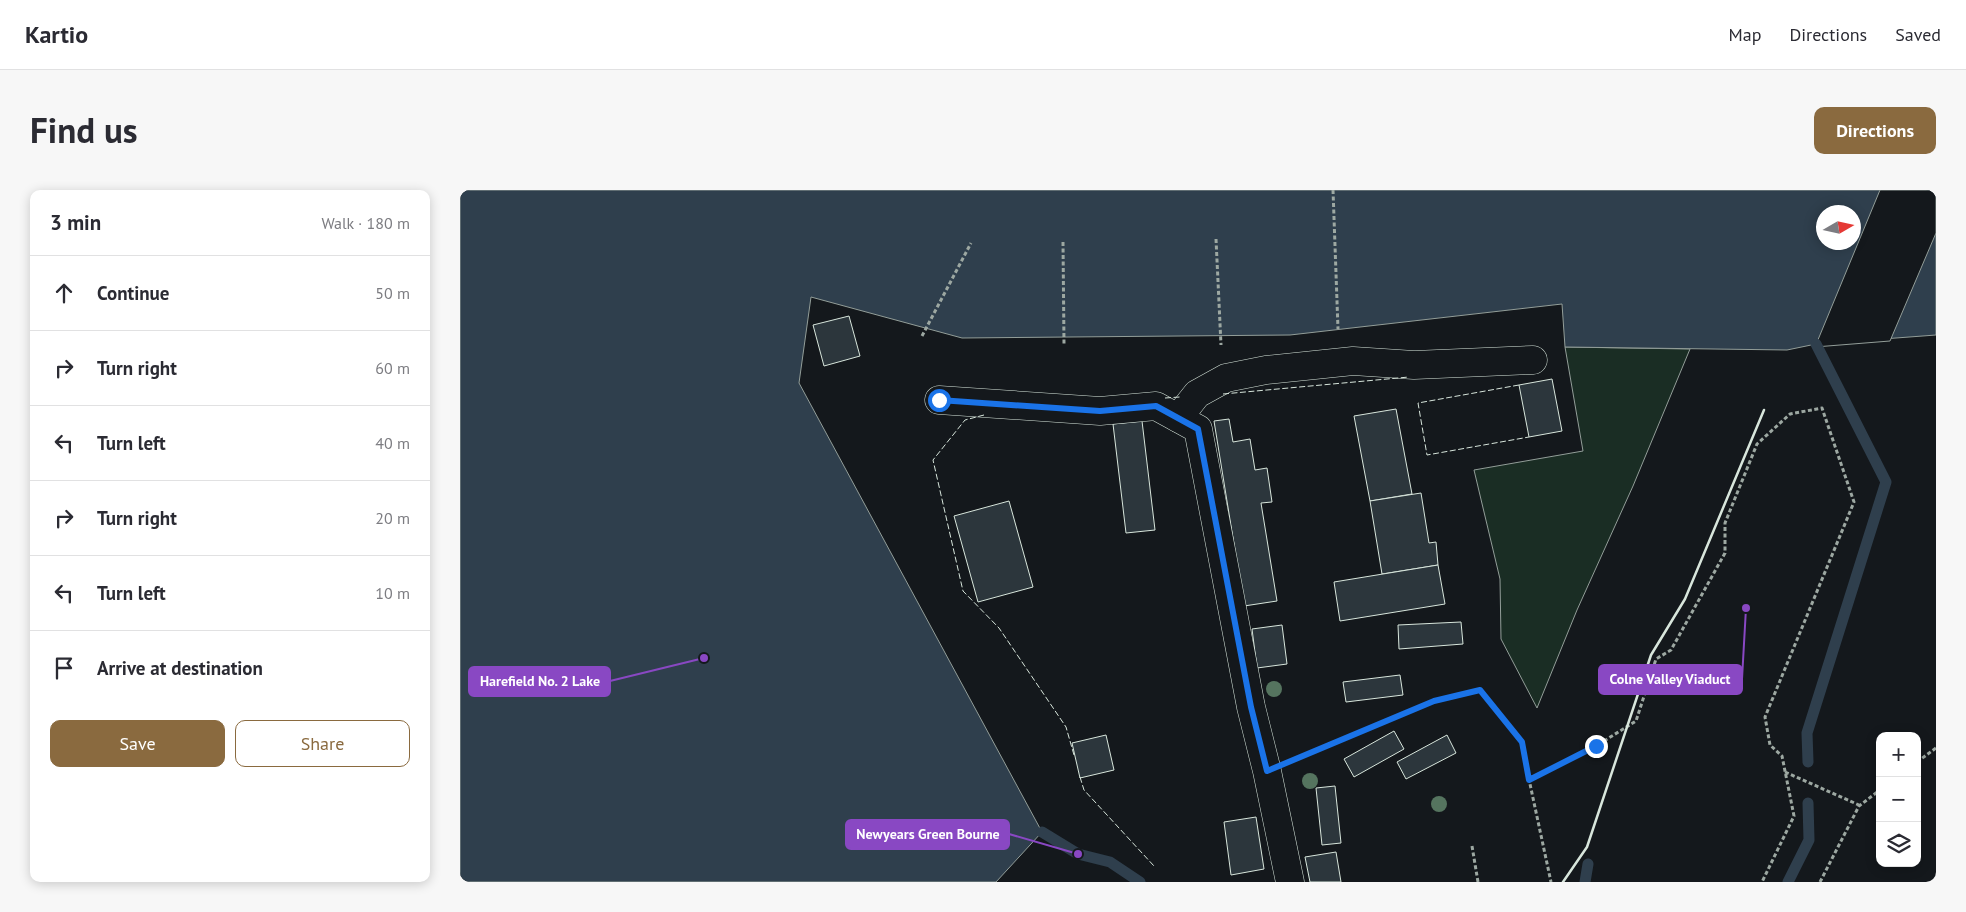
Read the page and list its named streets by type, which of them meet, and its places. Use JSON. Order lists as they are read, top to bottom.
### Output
{
  "places": ["Colne Valley Viaduct", "Harefield No. 2 Lake", "Newyears Green Bourne"],
  "north": "right",
  "page": {
    "header": "Kartio",
    "nav": ["Map", "Directions", "Saved"],
    "title": "Find us",
    "buttons": [
      "Directions",
      ["Save", "Share"]
    ],
    "heading": ["3 min", "Walk · 180 m"],
    "list": [
      ["Continue", "50 m"],
      ["Turn right", "60 m"],
      ["Turn left", "40 m"],
      ["Turn right", "20 m"],
      ["Turn left", "10 m"],
      "Arrive at destination"
    ],
    "map_buttons": ["+", "−"]
  }
}
